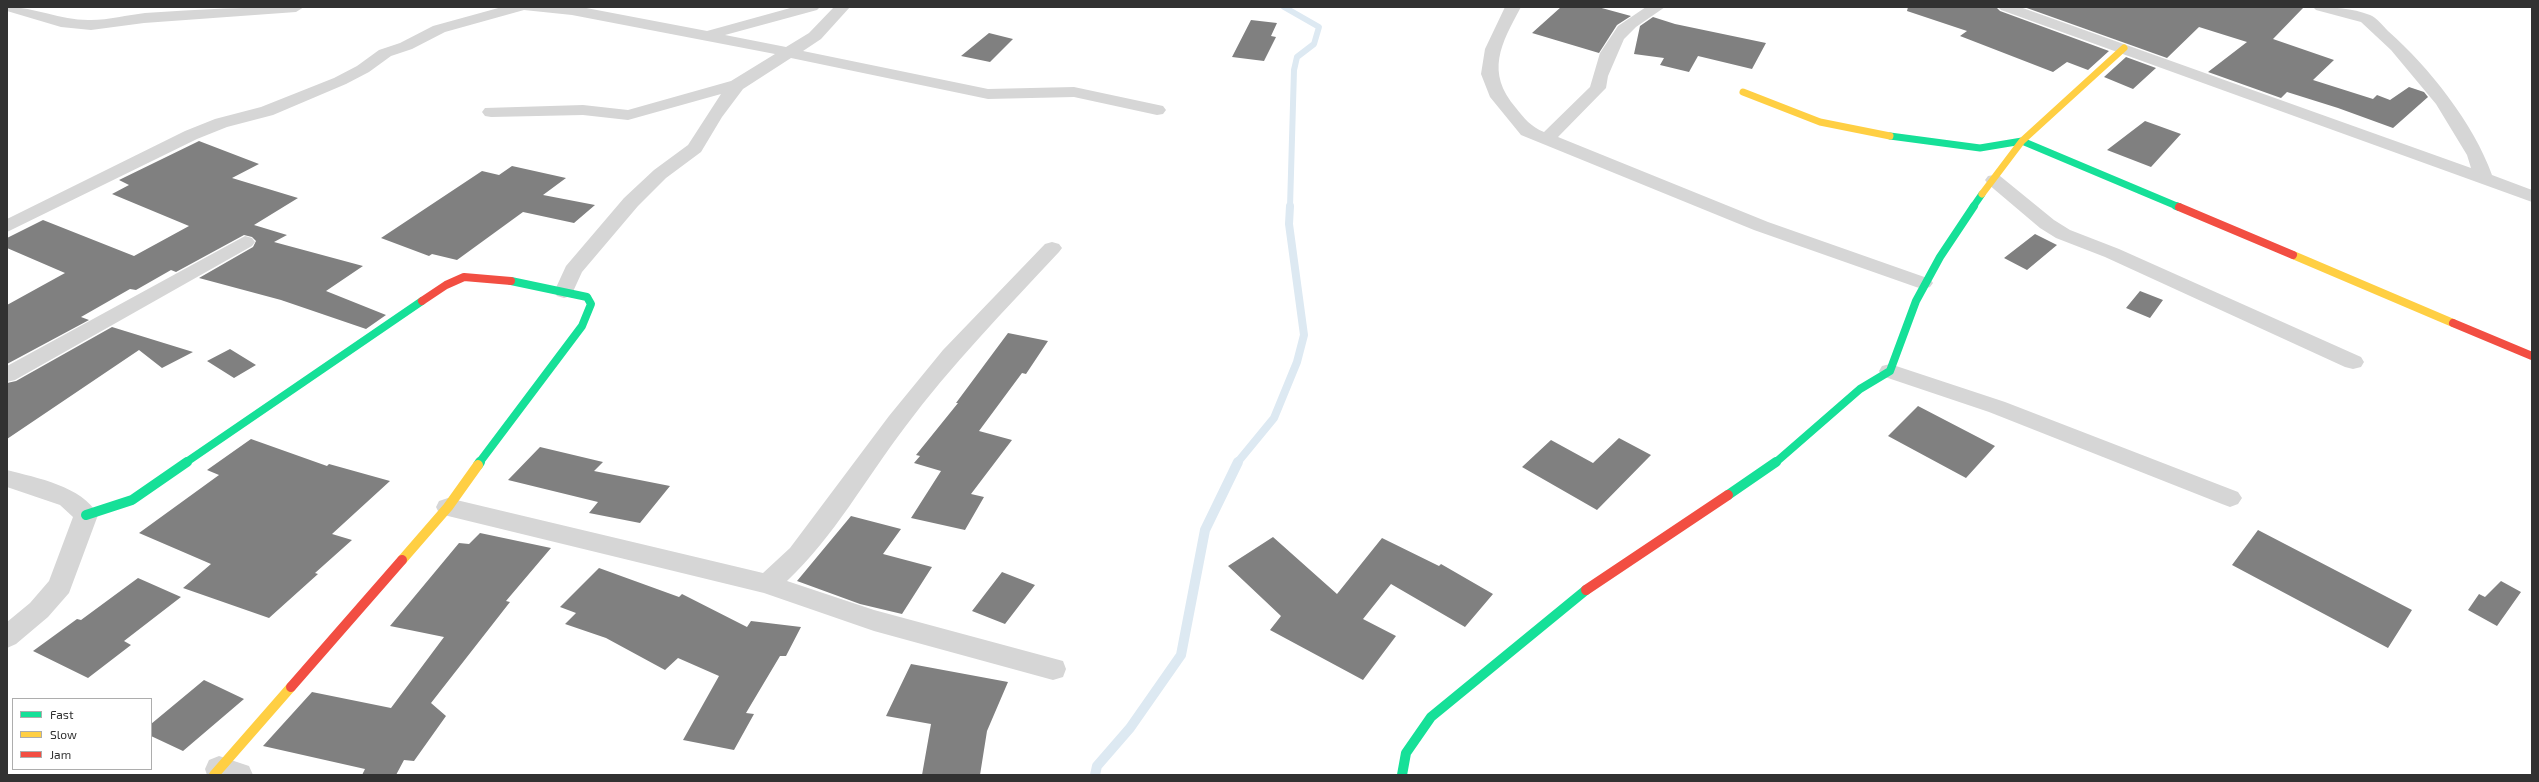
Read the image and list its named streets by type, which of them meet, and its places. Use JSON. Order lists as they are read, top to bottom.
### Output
{
  "legend": ["Fast", "Slow", "Jam"]
}
